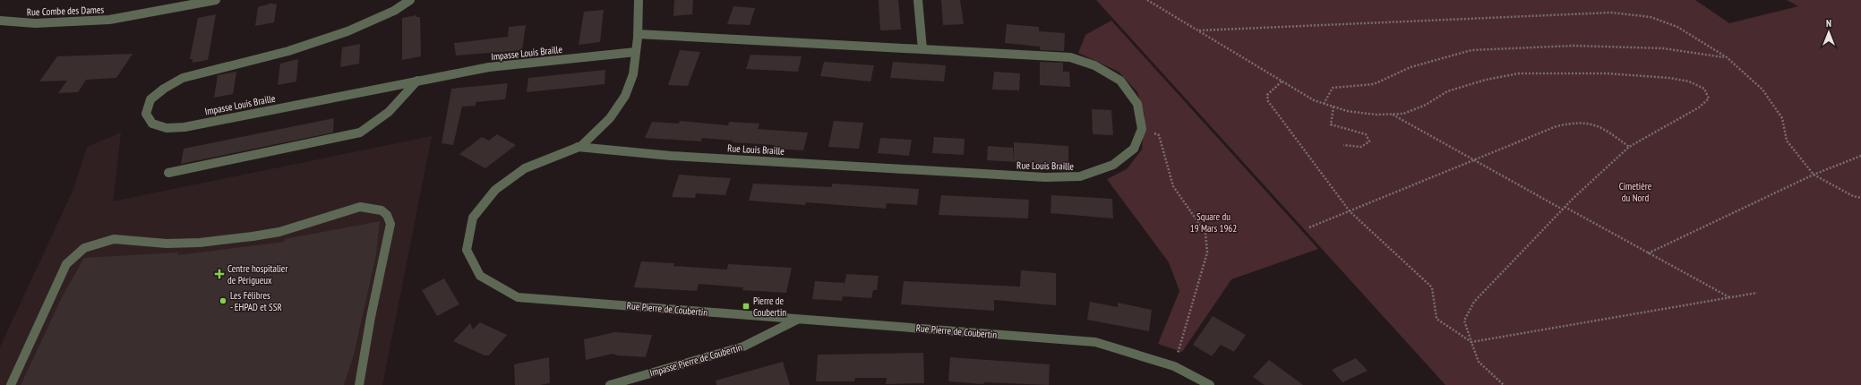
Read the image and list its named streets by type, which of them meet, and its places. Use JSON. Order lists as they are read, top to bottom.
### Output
{
  "streets": {
    "street": [
      "Rue Combe des Dames",
      "Impasse Louis Braille",
      "Rue Louis Braille",
      "Rue Pierre de Coubertin",
      "Impasse Pierre de Coubertin"
    ]
  },
  "crossings": [
    ["Impasse Louis Braille", "Rue Pierre de Coubertin"],
    ["Rue Louis Braille", "Rue Pierre de Coubertin"],
    ["Rue Pierre de Coubertin", "Impasse Pierre de Coubertin"]
  ],
  "parks": ["Cimetière du Nord", "Square du 19 Mars 1962"],
  "places": {
    "health": ["Centre hospitalier de Périgueux"],
    "other": ["Les Félibres - EHPAD et SSR"],
    "transit": ["Pierre de Coubertin"]
  },
  "north": "top"
}
